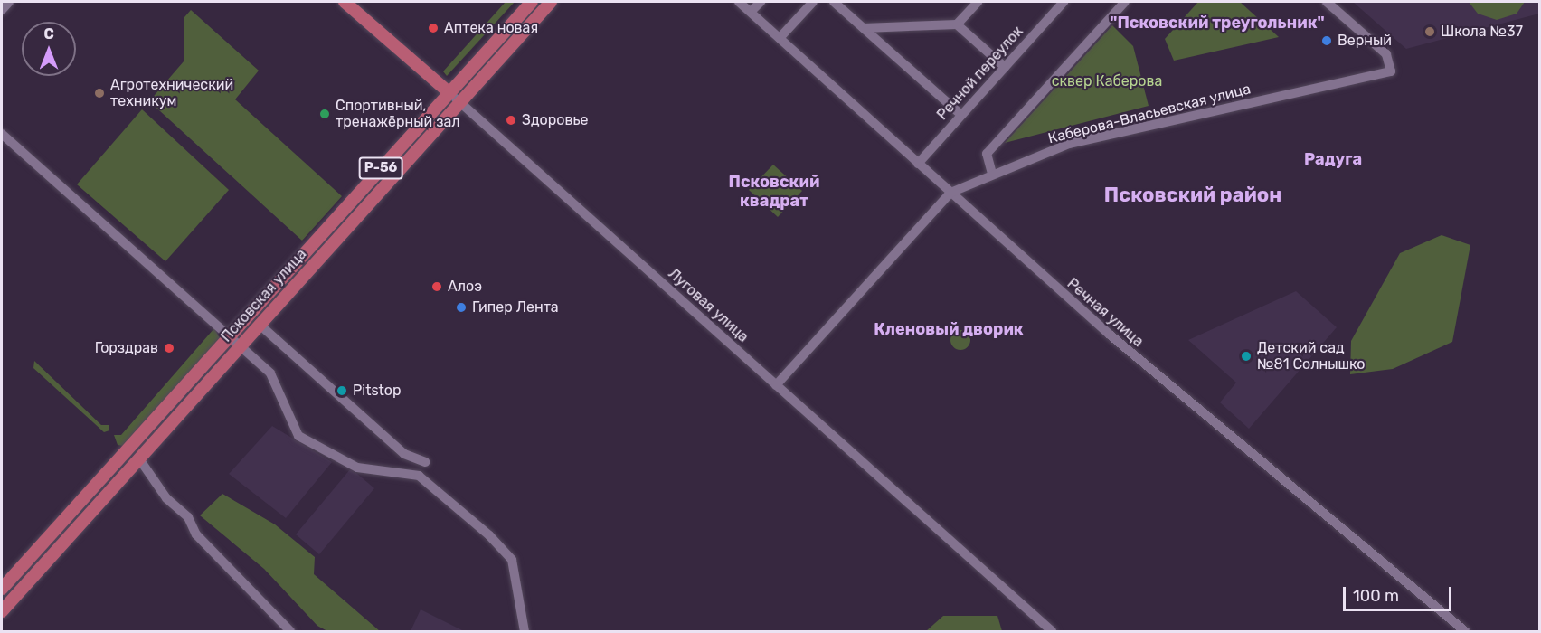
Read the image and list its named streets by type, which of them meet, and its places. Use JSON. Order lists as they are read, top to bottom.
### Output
{
  "streets": {
    "main road": ["Р-56", "Псковская улица", "Луговая улица"],
    "street": ["Речной переулок", "Каберова-Власьевская улица", "Речная улица"]
  },
  "crossings": [
    ["Речной переулок", "Речная улица"],
    ["Каберова-Власьевская улица", "Луговая улица"],
    ["Каберова-Власьевская улица", "Речная улица"],
    ["Псковская улица", "Луговая улица"]
  ],
  "districts": [
    "\"Псковский треугольник\"",
    "Радуга",
    "Псковский квадрат",
    "Псковский район",
    "Кленовый дворик"
  ],
  "parks": ["сквер Каберова"],
  "places": [
    "Аптека новая",
    "Школа №37",
    "Верный",
    "Агротехнический техникум",
    "Спортивный, тренажёрный зал",
    "Здоровье",
    "Алоэ",
    "Гипер Лента",
    "Горздрав",
    "Детский сад №81 Солнышко",
    "Pitstop"
  ],
  "scale_bar": "100 m",
  "north": "top"
}
